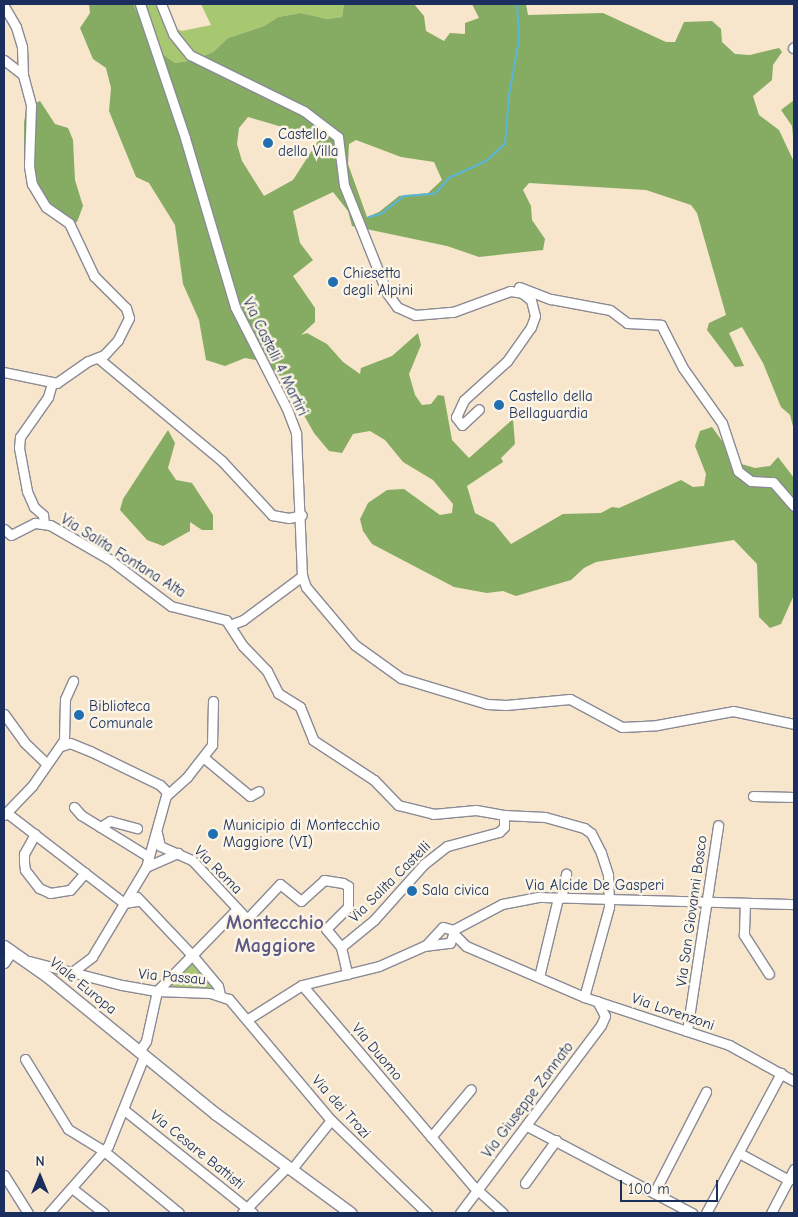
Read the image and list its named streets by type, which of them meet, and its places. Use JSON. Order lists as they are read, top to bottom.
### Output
{
  "streets": {
    "main road": ["Viale Europa"],
    "street": [
      "Via Castelli 4 Martiri",
      "Via Salita Fontana Alta",
      "Via Roma",
      "Via Salita Castelli",
      "Via Alcide De Gasperi",
      "Via San Giovanni Bosco",
      "Via Passau",
      "Via Lorenzoni",
      "Via Duomo",
      "Via Giuseppe Zannato",
      "Via dei Trozi",
      "Via Cesare Battisti"
    ]
  },
  "crossings": [
    ["Via Alcide De Gasperi", "Via San Giovanni Bosco"],
    ["Via Alcide De Gasperi", "Via Lorenzoni"],
    ["Via San Giovanni Bosco", "Via Lorenzoni"],
    ["Via Passau", "Viale Europa"],
    ["Via Passau", "Via dei Trozi"],
    ["Via Duomo", "Via Giuseppe Zannato"]
  ],
  "districts": ["Montecchio Maggiore"],
  "places": [
    "Castello della Villa",
    "Chiesetta degli Alpini",
    "Castello della Bellaguardia",
    "Biblioteca Comunale",
    "Municipio di Montecchio Maggiore (VI)",
    "Sala civica"
  ],
  "scale_bar": "100 m",
  "north": "top"
}
